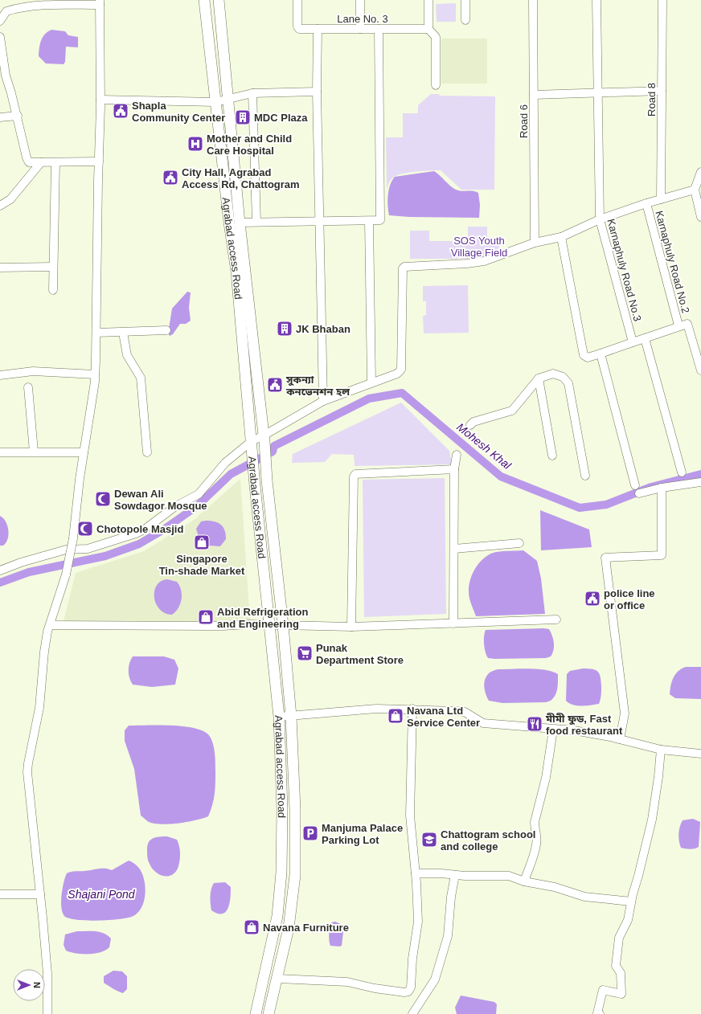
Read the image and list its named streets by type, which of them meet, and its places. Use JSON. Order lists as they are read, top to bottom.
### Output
{
  "streets": {
    "main road": ["Agrabad access Road"],
    "street": [
      "Lane No. 3",
      "Road 8",
      "Road 6",
      "Karnaphuly Road No.2",
      "Karnaphuly Road No.3"
    ]
  },
  "water": ["Mohesh Khal", "Shajani Pond"],
  "parks": ["SOS Youth Village Field"],
  "places": {
    "public building": [
      "Shapla Community Center",
      "City Hall, Agrabad Access Rd, Chattogram",
      "সুকন্যা কনভেনশন হল",
      "police line or office"
    ],
    "building": ["MDC Plaza", "JK Bhaban"],
    "hospital": ["Mother and Child Care Hospital"],
    "mosque": ["Dewan Ali Sowdagor Mosque", "Chotopole Masjid"],
    "shop": [
      "Singapore Tin-shade Market",
      "Abid Refrigeration and Engineering",
      "Navana Ltd Service Center",
      "Navana Furniture"
    ],
    "supermarket": ["Punak Department Store"],
    "restaurant": ["মীমী ফুড, Fast food restaurant"],
    "parking": ["Manjuma Palace Parking Lot"],
    "school or university": ["Chattogram school and college"]
  },
  "north": "right"
}
